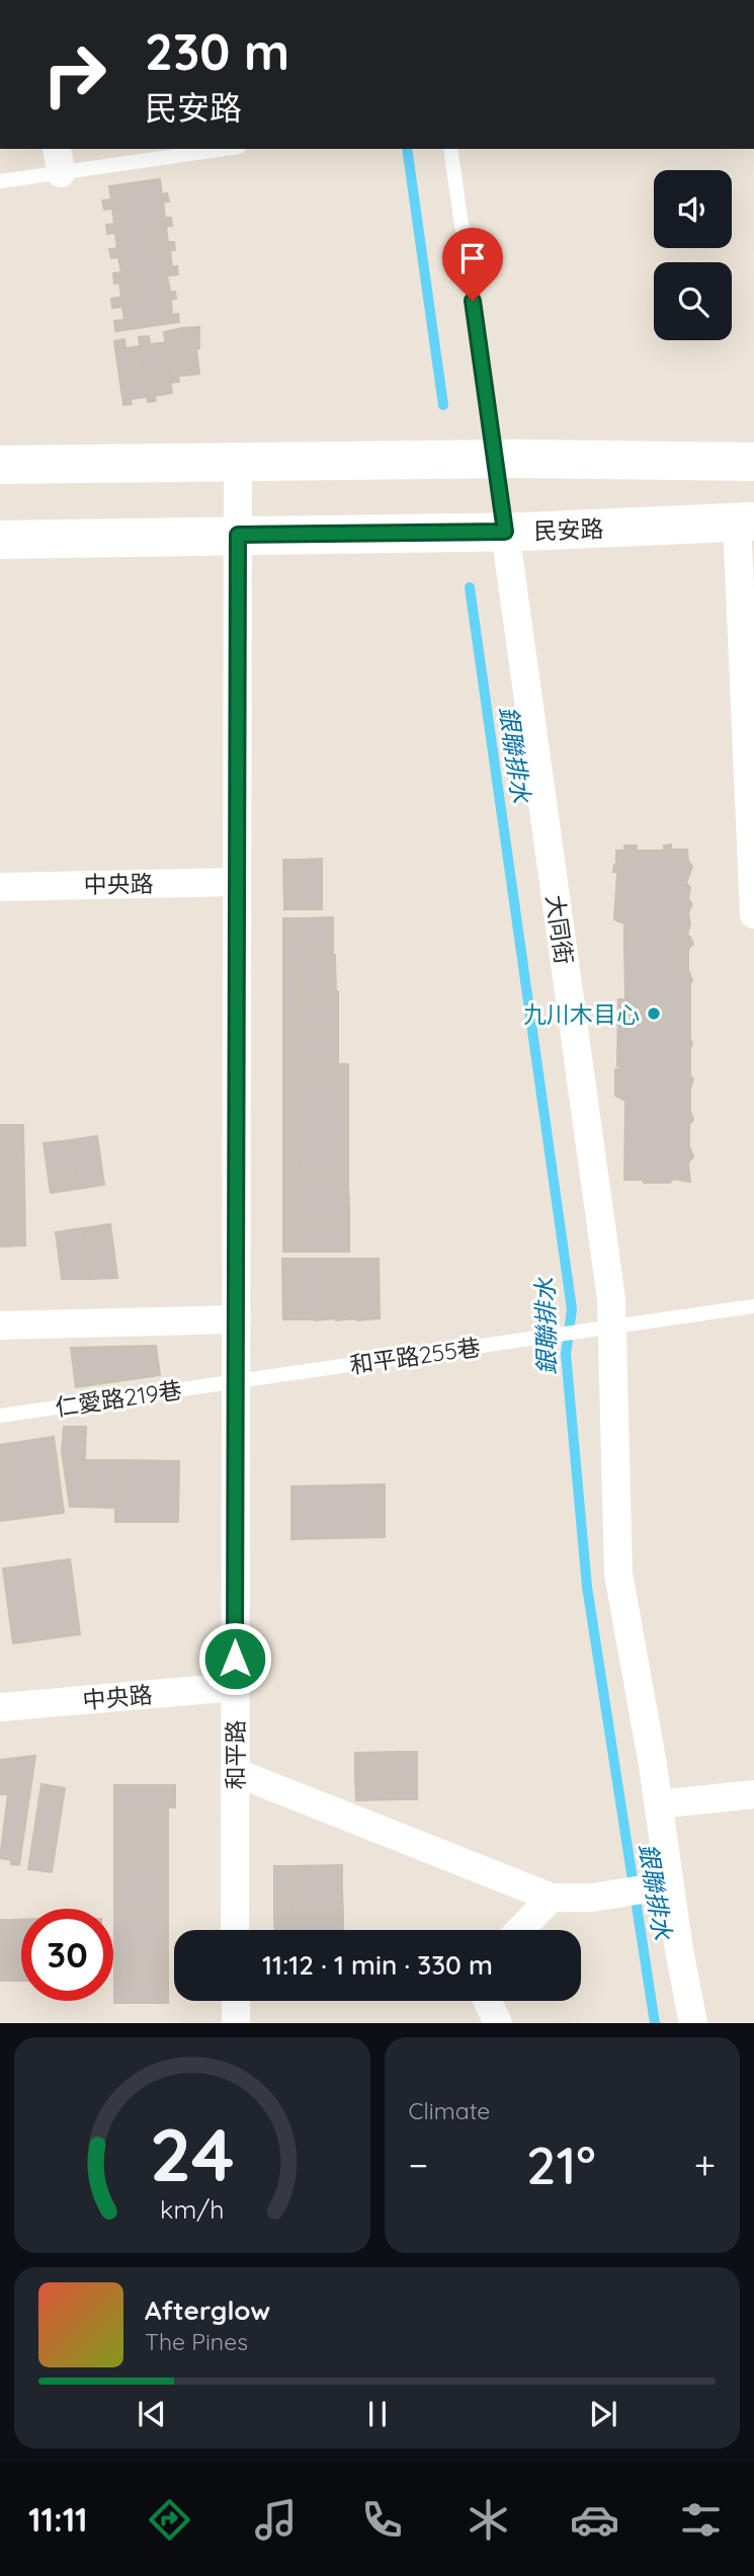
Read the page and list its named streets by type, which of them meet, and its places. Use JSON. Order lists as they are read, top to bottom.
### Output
{
  "streets": {
    "street": [
      "民安路",
      "中央路",
      "大同街",
      "和平路"
    ],
    "lane": ["和平路255巷", "仁愛路219巷"]
  },
  "crossings": [
    ["民安路", "大同街"],
    ["民安路", "和平路"],
    ["中央路", "和平路"],
    ["大同街", "和平路255巷"],
    ["和平路255巷", "仁愛路219巷"],
    ["和平路255巷", "和平路"],
    ["仁愛路219巷", "和平路"]
  ],
  "water": ["銀聯排水"],
  "places": ["九川木目心"],
  "page": {
    "turn": ["230 m", "民安路"],
    "limit": "30",
    "trip": "11:12 · 1 min · 330 m",
    "tile": "Climate",
    "heat": ["−", "21°", "+"],
    "song": ["Afterglow", "The Pines"],
    "tabs": "11:11",
    "gauge": ["24", "km/h"]
  }
}
